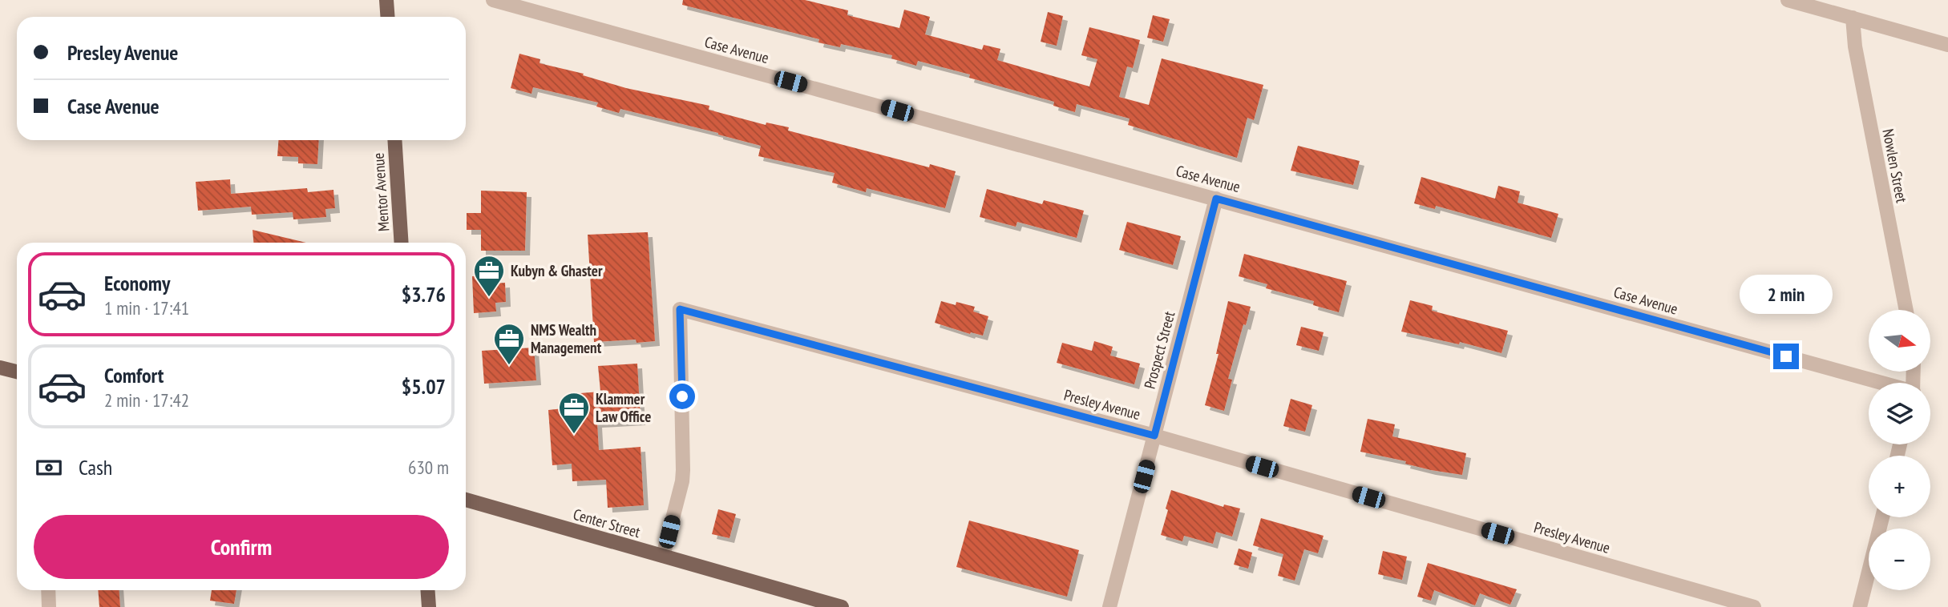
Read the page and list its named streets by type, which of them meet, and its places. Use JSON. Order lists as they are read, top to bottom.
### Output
{
  "streets": {
    "main road": ["Mentor Avenue", "Center Street"],
    "street": [
      "Case Avenue",
      "Nowlen Street",
      "Prospect Street",
      "Presley Avenue"
    ]
  },
  "crossings": [
    ["Case Avenue", "Prospect Street"],
    ["Prospect Street", "Presley Avenue"],
    ["Presley Avenue", "Center Street"]
  ],
  "places": {
    "office": ["Kubyn & Ghaster", "NMS Wealth Management", "Klammer Law Office"]
  },
  "north": "right",
  "page": {
    "banner": ["Presley Avenue", "Case Avenue"],
    "list": [
      {
        "name": "Economy",
        "note": "1 min · 17:41",
        "value": "$3.76"
      },
      {
        "name": "Comfort",
        "note": "2 min · 17:42",
        "value": "$5.07"
      }
    ],
    "bubble": "2 min",
    "map_buttons": ["+", "−"],
    "pay": ["Cash", "630 m"],
    "buttons": "Confirm"
  }
}
